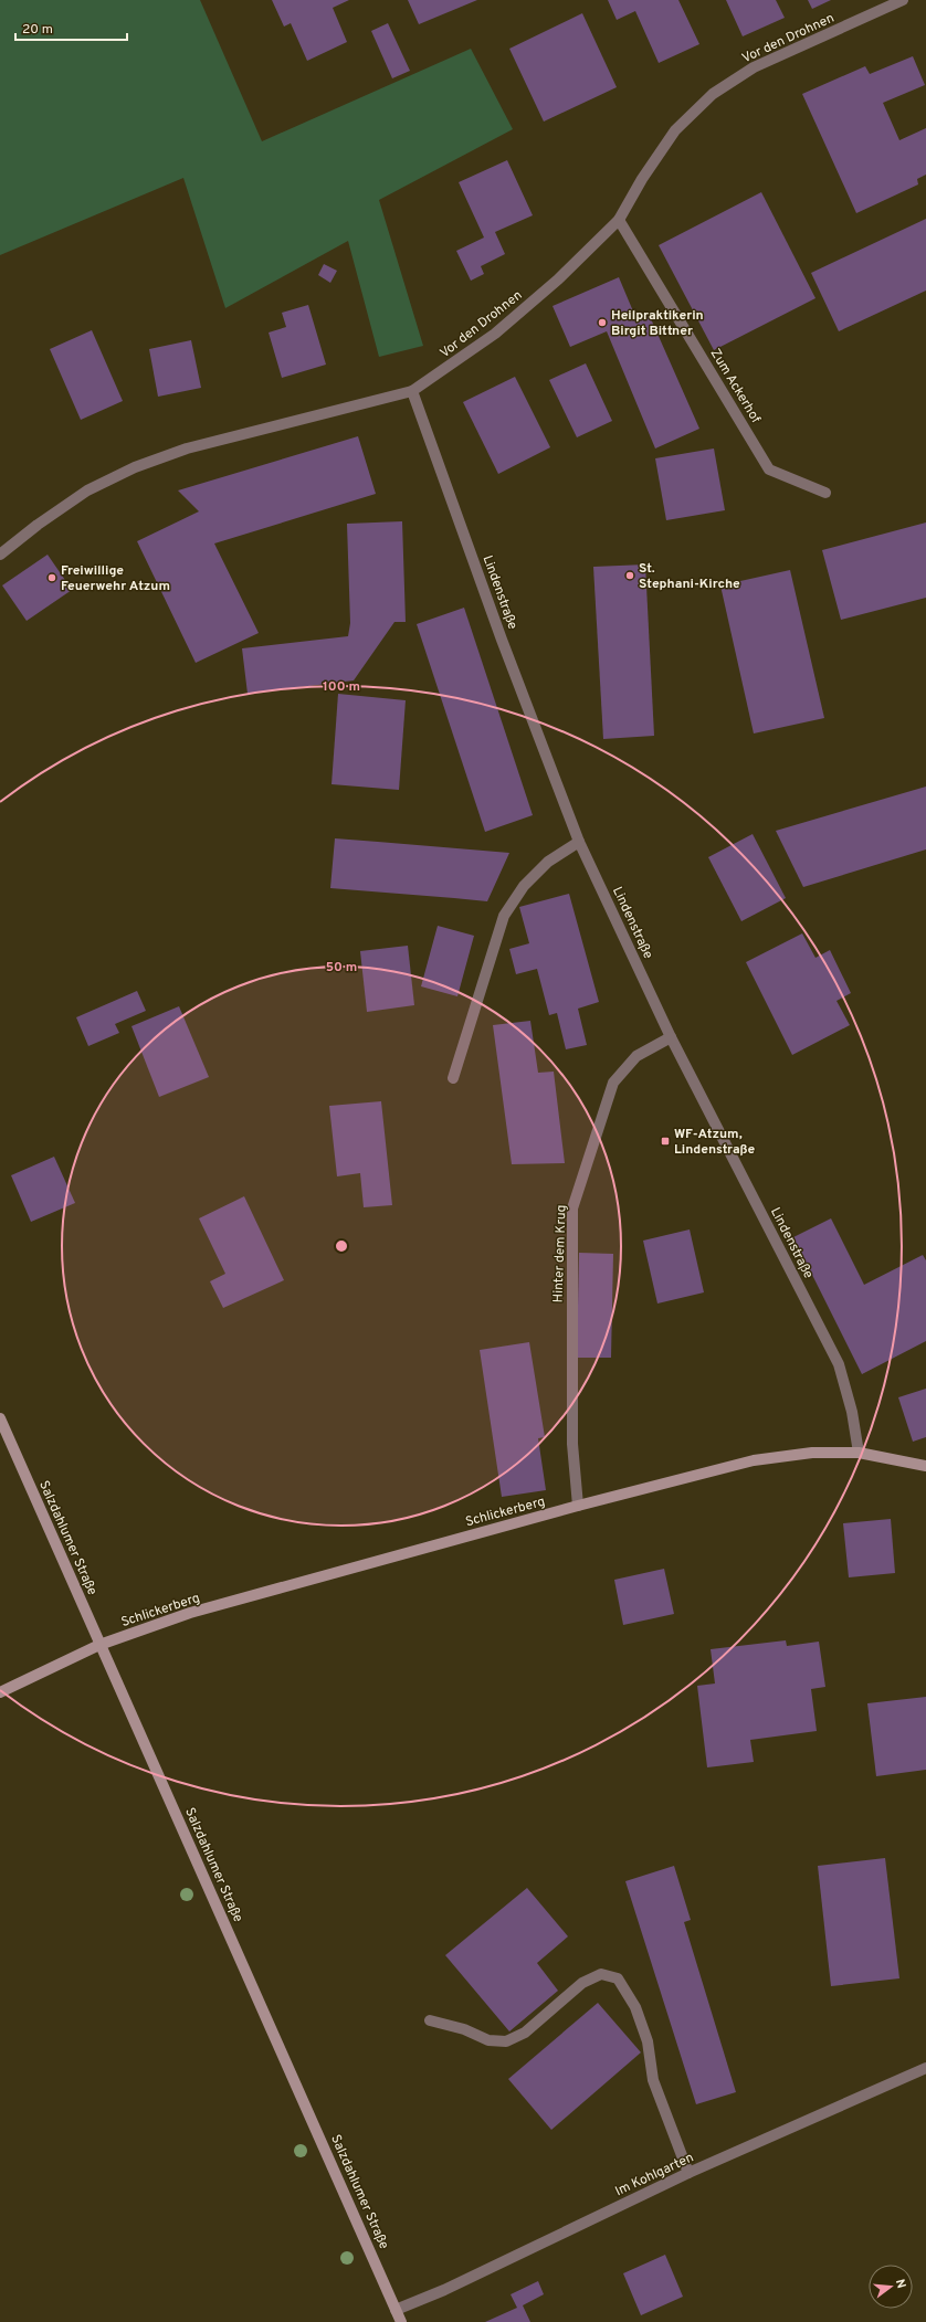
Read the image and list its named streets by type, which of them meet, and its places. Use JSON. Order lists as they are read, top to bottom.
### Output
{
  "streets": {
    "street": [
      "Vor den Drohnen",
      "Zum Ackerhof",
      "Lindenstraße",
      "Hinter dem Krug",
      "Schlickerberg",
      "Salzdahlumer Straße",
      "Im Kohlgarten"
    ]
  },
  "crossings": [
    ["Vor den Drohnen", "Zum Ackerhof"],
    ["Vor den Drohnen", "Lindenstraße"],
    ["Lindenstraße", "Hinter dem Krug"],
    ["Lindenstraße", "Schlickerberg"],
    ["Hinter dem Krug", "Schlickerberg"],
    ["Schlickerberg", "Salzdahlumer Straße"],
    ["Salzdahlumer Straße", "Im Kohlgarten"]
  ],
  "places": {
    "other": ["Heilpraktikerin Birgit Bittner", "St. Stephani-Kirche", "Freiwillige Feuerwehr Atzum"],
    "transit": ["WF-Atzum, Lindenstraße"]
  },
  "scale_bar": "20 m",
  "north": "right",
  "rings": ["100 m", "50 m"]
}
